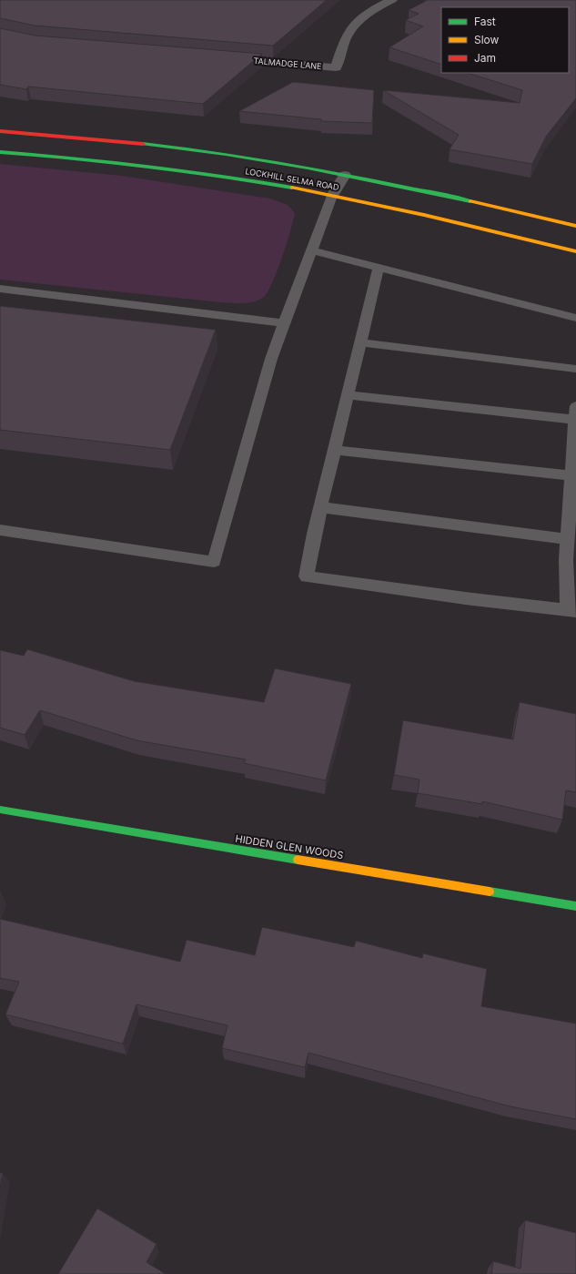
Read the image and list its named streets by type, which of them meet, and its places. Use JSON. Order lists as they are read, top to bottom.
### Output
{
  "streets": {
    "main road": ["LOCKHILL SELMA ROAD", "HIDDEN GLEN WOODS"],
    "street": ["TALMADGE LANE"]
  },
  "legend": ["Fast", "Slow", "Jam"]
}
